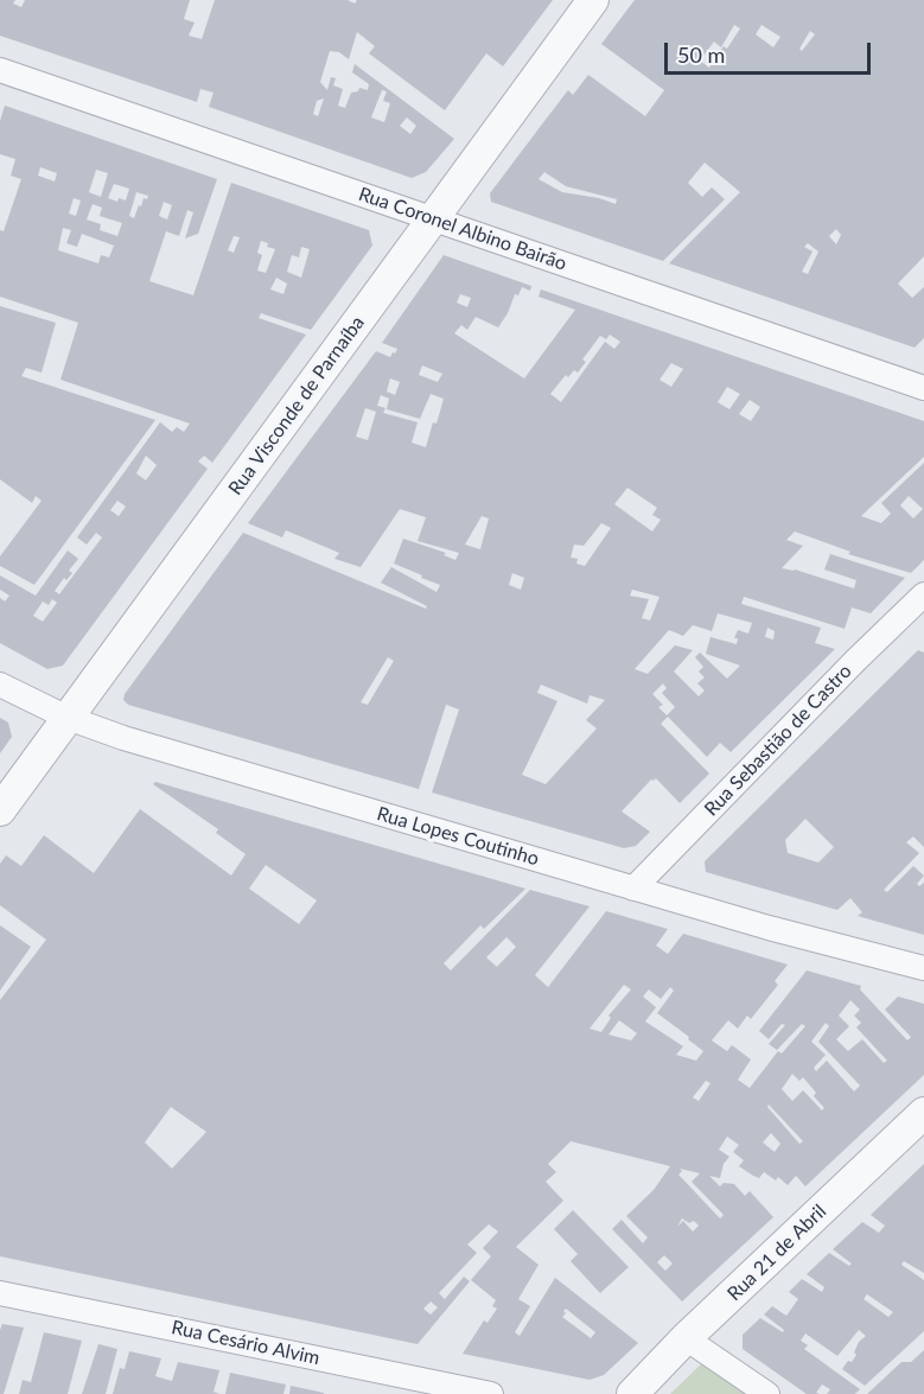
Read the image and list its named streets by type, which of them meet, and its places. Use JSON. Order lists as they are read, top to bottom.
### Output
{
  "streets": {
    "street": [
      "Rua Coronel Albino Bairão",
      "Rua Visconde de Parnaíba",
      "Rua Sebastião de Castro",
      "Rua Lopes Coutinho",
      "Rua 21 de Abril",
      "Rua Cesário Alvim"
    ]
  },
  "crossings": [
    ["Rua Coronel Albino Bairão", "Rua Visconde de Parnaíba"],
    ["Rua Visconde de Parnaíba", "Rua Lopes Coutinho"],
    ["Rua Sebastião de Castro", "Rua Lopes Coutinho"]
  ],
  "scale_bar": "50 m"
}
